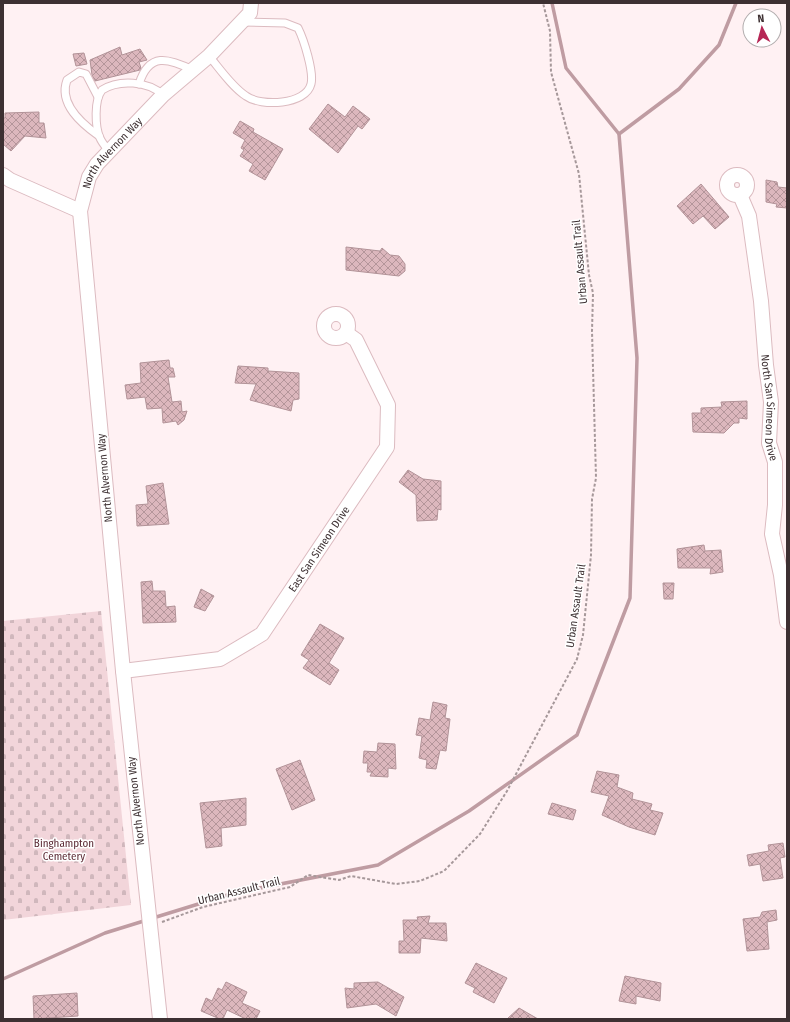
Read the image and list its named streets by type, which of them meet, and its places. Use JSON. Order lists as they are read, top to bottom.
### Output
{
  "streets": {
    "street": ["North Alvernon Way", "North San Simeon Drive", "East San Simeon Drive"],
    "path": ["Urban Assault Trail"]
  },
  "crossings": [
    ["North Alvernon Way", "Urban Assault Trail"],
    ["North Alvernon Way", "East San Simeon Drive"]
  ],
  "parks": ["Binghampton Cemetery"],
  "north": "top"
}
